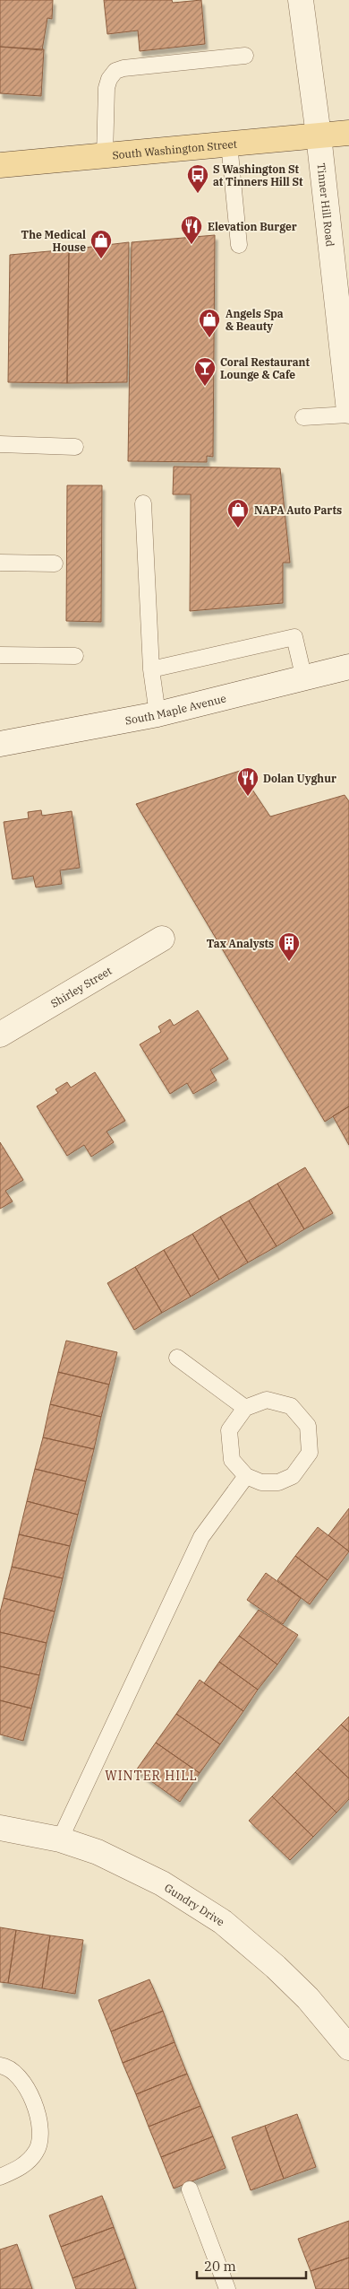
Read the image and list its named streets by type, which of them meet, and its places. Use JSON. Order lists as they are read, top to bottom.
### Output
{
  "streets": {
    "main road": ["South Washington Street"],
    "street": [
      "Tinner Hill Road",
      "South Maple Avenue",
      "Shirley Street",
      "Gundry Drive"
    ]
  },
  "crossings": [
    ["South Washington Street", "Tinner Hill Road"]
  ],
  "districts": ["WINTER HILL"],
  "places": {
    "bus stop": ["S Washington St at Tinners Hill St"],
    "restaurant": ["Elevation Burger", "Dolan Uyghur"],
    "shop": ["The Medical House", "Angels Spa & Beauty", "NAPA Auto Parts"],
    "bar": ["Coral Restaurant Lounge & Cafe"],
    "building": ["Tax Analysts"]
  },
  "scale_bar": "20 m"
}
